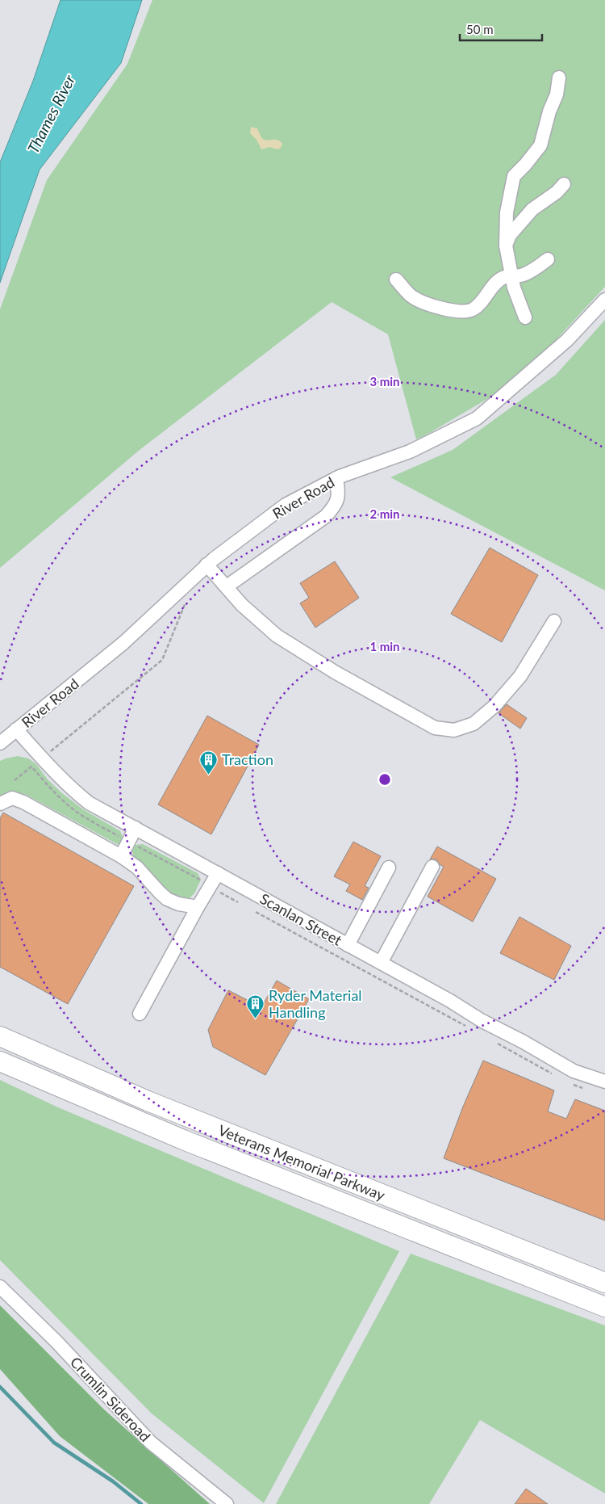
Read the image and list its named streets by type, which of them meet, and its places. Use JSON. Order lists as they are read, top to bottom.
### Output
{
  "streets": {
    "highway": ["Veterans Memorial Parkway"],
    "street": ["River Road", "Scanlan Street", "Crumlin Sideroad"]
  },
  "crossings": [
    ["River Road", "Scanlan Street"]
  ],
  "water": ["Thames River"],
  "places": {
    "building": ["Traction", "Ryder Material Handling"]
  },
  "scale_bar": "50 m",
  "rings": ["3 min", "2 min", "1 min"]
}
